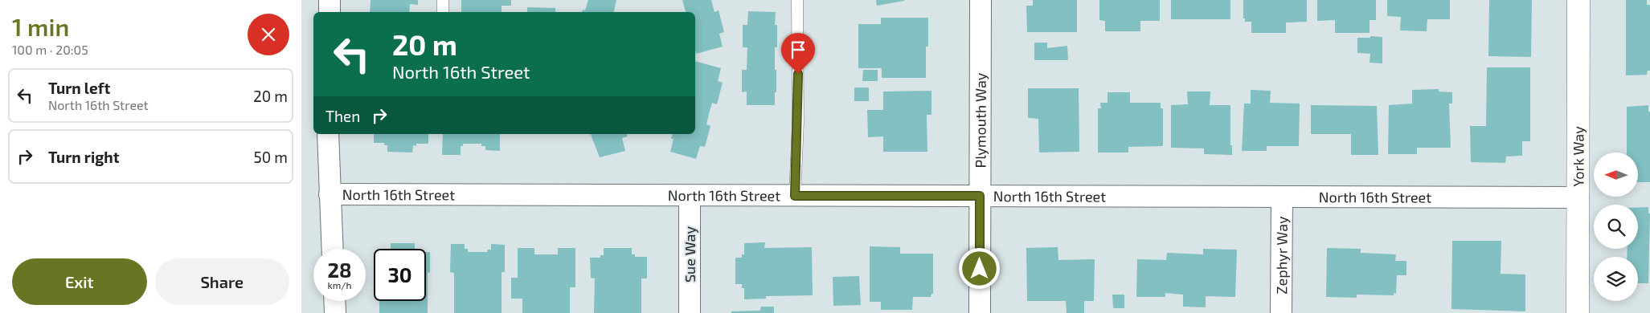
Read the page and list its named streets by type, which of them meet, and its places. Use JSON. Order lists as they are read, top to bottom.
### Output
{
  "streets": {
    "street": [
      "Plymouth Way",
      "York Way",
      "North 16th Street",
      "Sue Way",
      "Zephyr Way"
    ]
  },
  "crossings": [
    ["Plymouth Way", "North 16th Street"],
    ["York Way", "North 16th Street"],
    ["North 16th Street", "Sue Way"],
    ["North 16th Street", "Zephyr Way"]
  ],
  "north": "left",
  "page": {
    "heading": ["1 min", "100 m · 20:05"],
    "turn": ["20 m", "North 16th Street"],
    "list": [
      {
        "name": "Turn left",
        "note": "North 16th Street",
        "value": "20 m"
      },
      {
        "name": "Turn right",
        "value": "50 m"
      }
    ],
    "then": "Then",
    "speed": "28 km/h",
    "limit": "30",
    "buttons": ["Exit", "Share"]
  }
}
